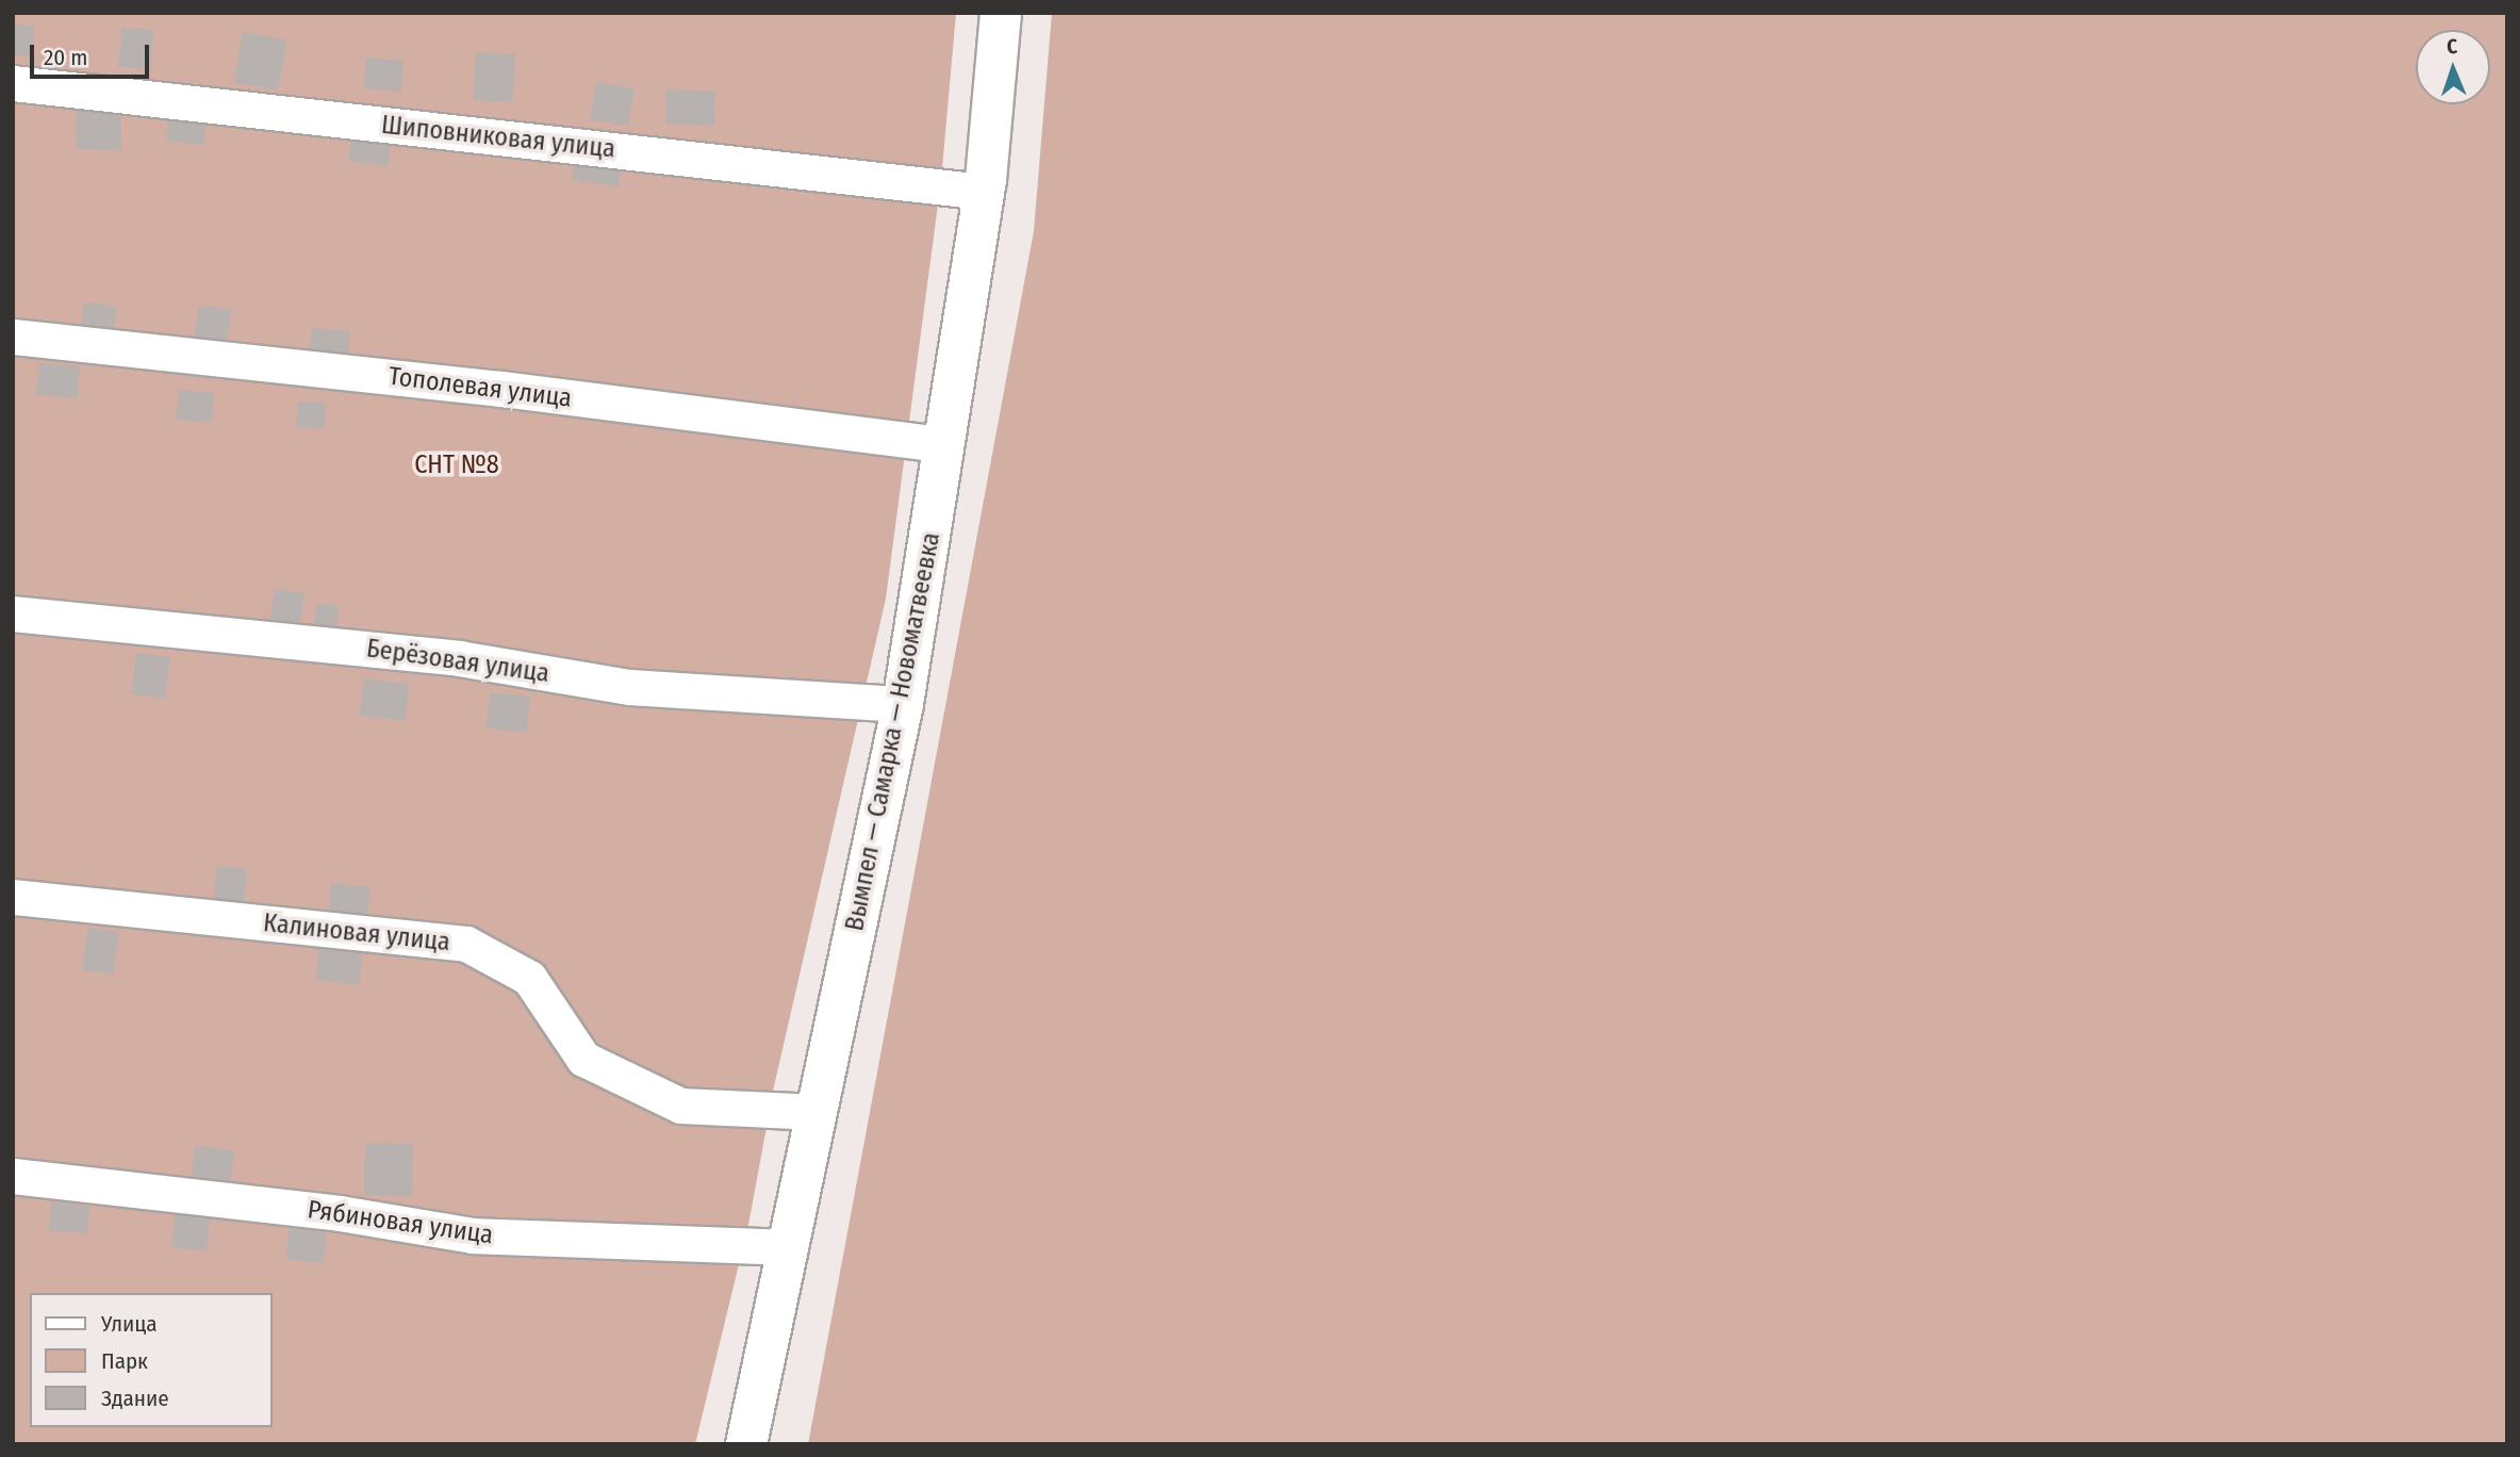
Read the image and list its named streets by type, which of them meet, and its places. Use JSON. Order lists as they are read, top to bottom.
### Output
{
  "streets": {
    "main road": ["Вымпел — Самарка — Новоматвеевка"],
    "street": [
      "Шиповниковая улица",
      "Тополевая улица",
      "Берёзовая улица",
      "Калиновая улица",
      "Рябиновая улица"
    ]
  },
  "crossings": [
    ["Шиповниковая улица", "Вымпел — Самарка — Новоматвеевка"],
    ["Тополевая улица", "Вымпел — Самарка — Новоматвеевка"],
    ["Берёзовая улица", "Вымпел — Самарка — Новоматвеевка"],
    ["Вымпел — Самарка — Новоматвеевка", "Калиновая улица"],
    ["Вымпел — Самарка — Новоматвеевка", "Рябиновая улица"]
  ],
  "parks": ["СНТ №8"],
  "legend": ["Улица", "Парк", "Здание"],
  "scale_bar": "20 m",
  "north": "top"
}
